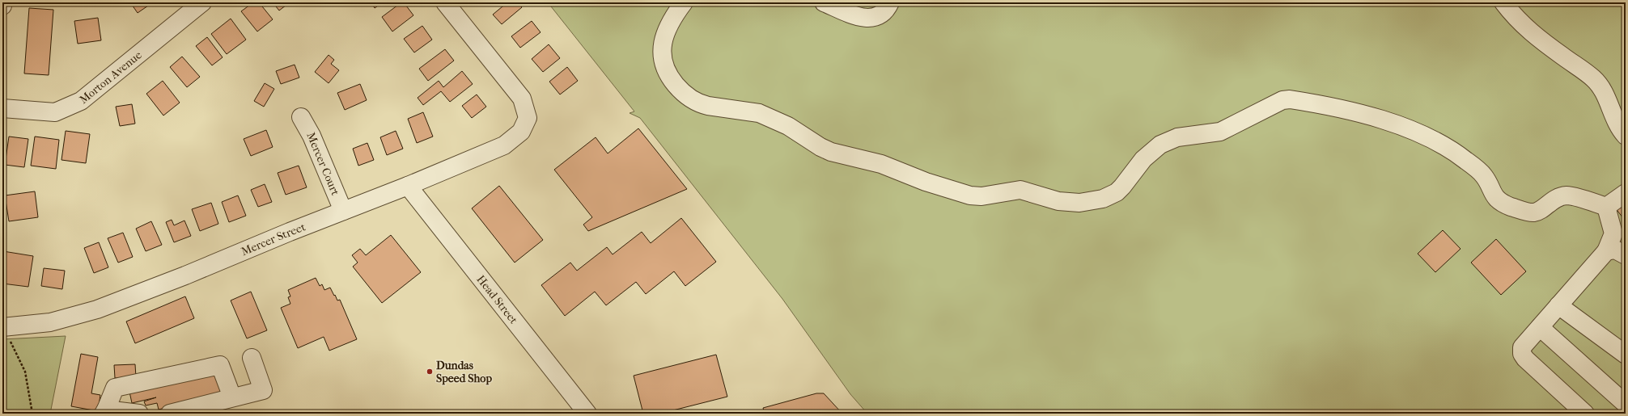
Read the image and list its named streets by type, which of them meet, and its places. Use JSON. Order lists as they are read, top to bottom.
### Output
{
  "streets": {
    "street": [
      "Morton Avenue",
      "Mercer Court",
      "Mercer Street",
      "Head Street"
    ]
  },
  "crossings": [
    ["Mercer Court", "Mercer Street"],
    ["Mercer Street", "Head Street"]
  ],
  "places": ["Dundas Speed Shop"]
}
